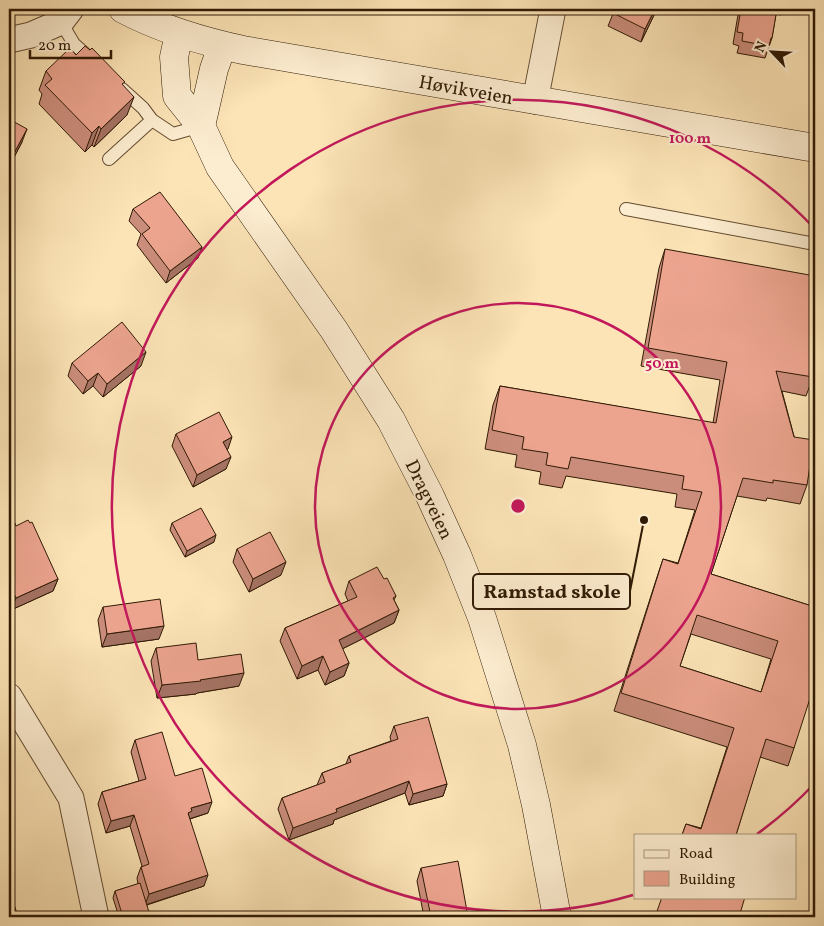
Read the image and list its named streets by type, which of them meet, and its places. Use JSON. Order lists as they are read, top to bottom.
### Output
{
  "streets": {
    "main road": ["Høvikveien", "Dragveien"]
  },
  "crossings": [
    ["Høvikveien", "Dragveien"]
  ],
  "places": ["Ramstad skole"],
  "legend": ["Road", "Building"],
  "scale_bar": "20 m",
  "north": "top left",
  "rings": ["100 m", "50 m"]
}
